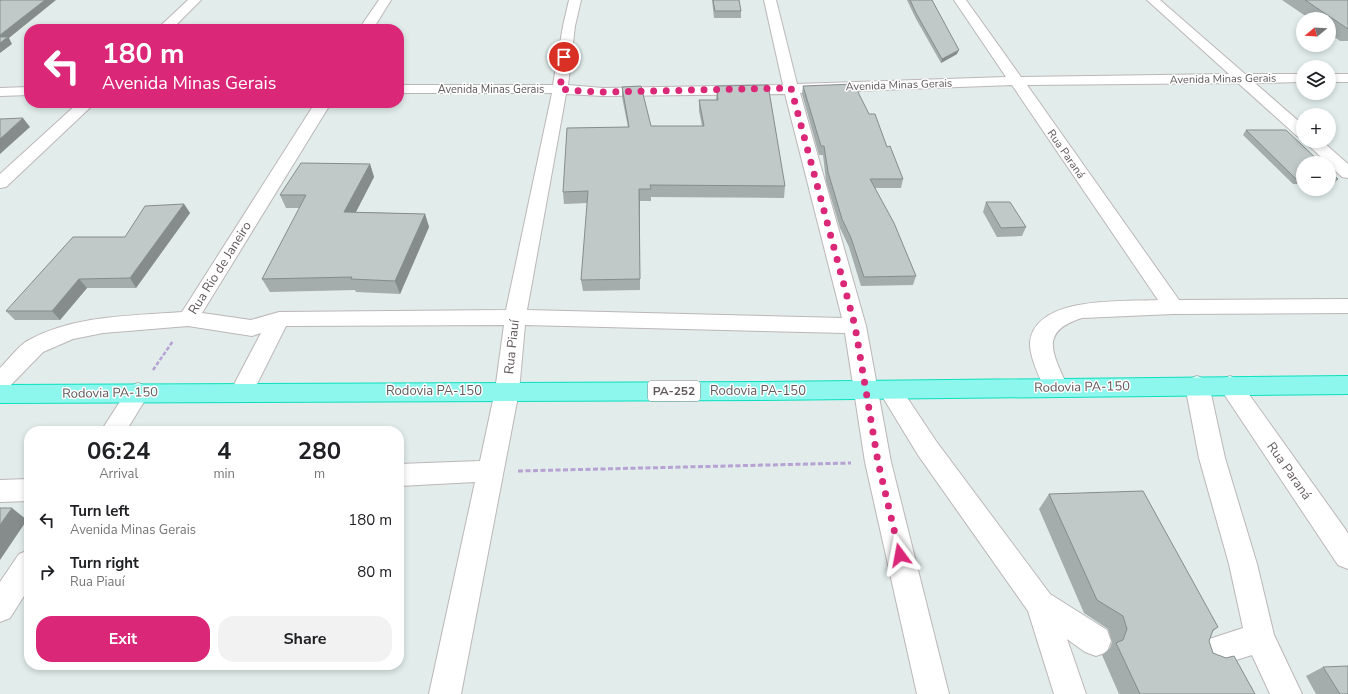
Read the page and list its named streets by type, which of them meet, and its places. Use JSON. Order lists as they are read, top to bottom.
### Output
{
  "streets": {
    "highway": ["Rodovia PA-150", "PA-252"],
    "street": [
      "Avenida Minas Gerais",
      "Rua Paraná",
      "Rua Rio de Janeiro",
      "Rua Piauí"
    ]
  },
  "crossings": [
    ["Avenida Minas Gerais", "Rua Paraná"],
    ["Avenida Minas Gerais", "Rua Piauí"],
    ["Rua Paraná", "Rodovia PA-150"],
    ["Rua Rio de Janeiro", "Rodovia PA-150"],
    ["Rua Piauí", "Rodovia PA-150"]
  ],
  "north": "left",
  "page": {
    "map_buttons": ["+", "−"],
    "turn": ["180 m", "Avenida Minas Gerais"],
    "eta": [
      "06:24",
      "Arrival",
      "4",
      "min",
      "280",
      "m"
    ],
    "list": [
      {
        "name": "Turn left",
        "note": "Avenida Minas Gerais",
        "value": "180 m"
      },
      {
        "name": "Turn right",
        "note": "Rua Piauí",
        "value": "80 m"
      }
    ],
    "buttons": ["Exit", "Share"]
  }
}
